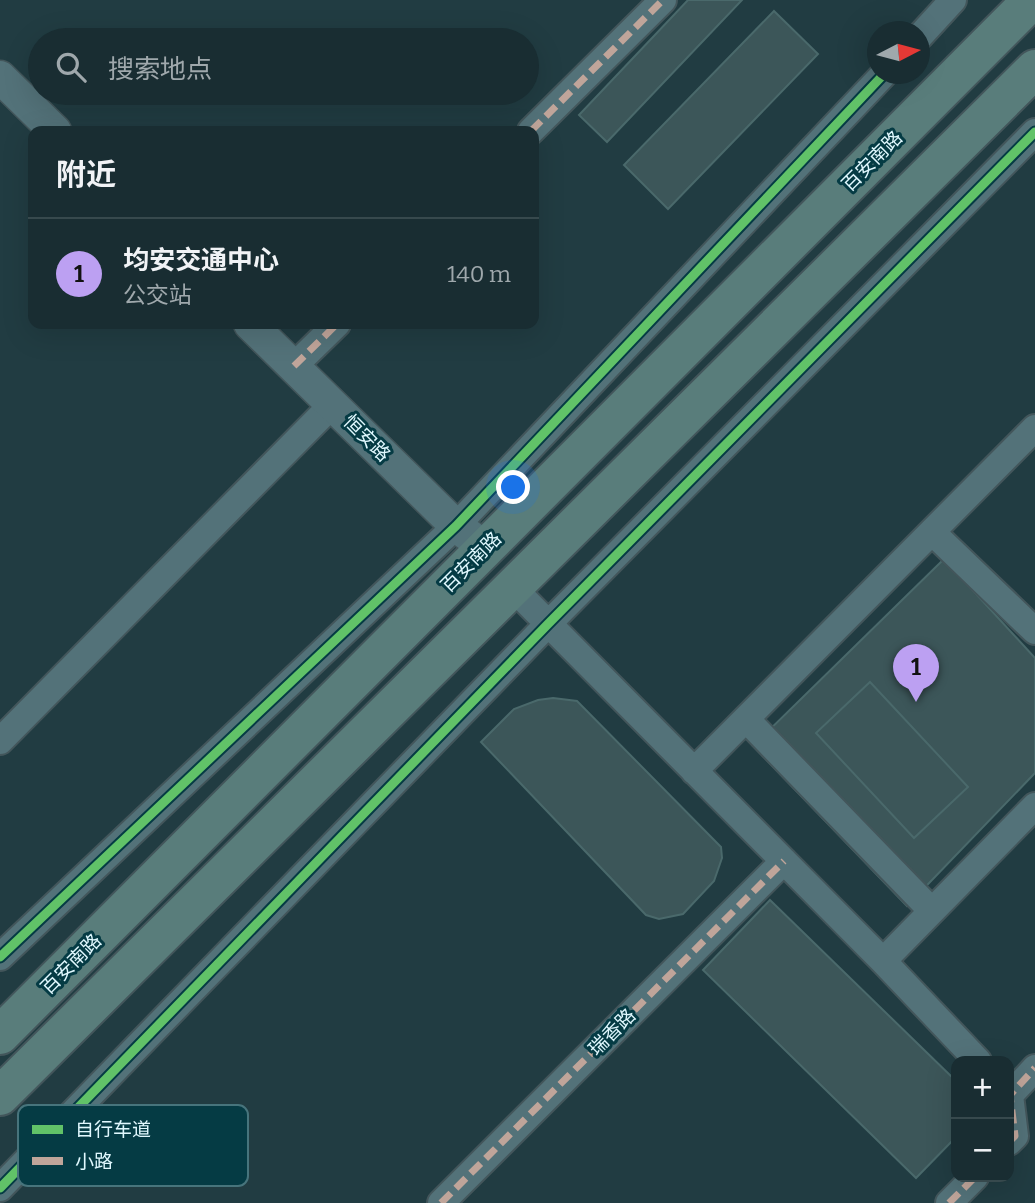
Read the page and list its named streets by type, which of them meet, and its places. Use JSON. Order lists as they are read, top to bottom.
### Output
{
  "streets": {
    "main road": ["百安南路"],
    "street": ["恒安路", "瑞香路"]
  },
  "crossings": [
    ["百安南路", "恒安路"]
  ],
  "legend": ["自行车道", "小路"],
  "north": "right",
  "page": {
    "search": "搜索地点",
    "heading": "附近",
    "list": [
      {
        "mark": "1",
        "name": "均安交通中心",
        "note": "公交站",
        "value": "140 m"
      }
    ],
    "pins": "1",
    "map_buttons": ["+", "−"]
  }
}
